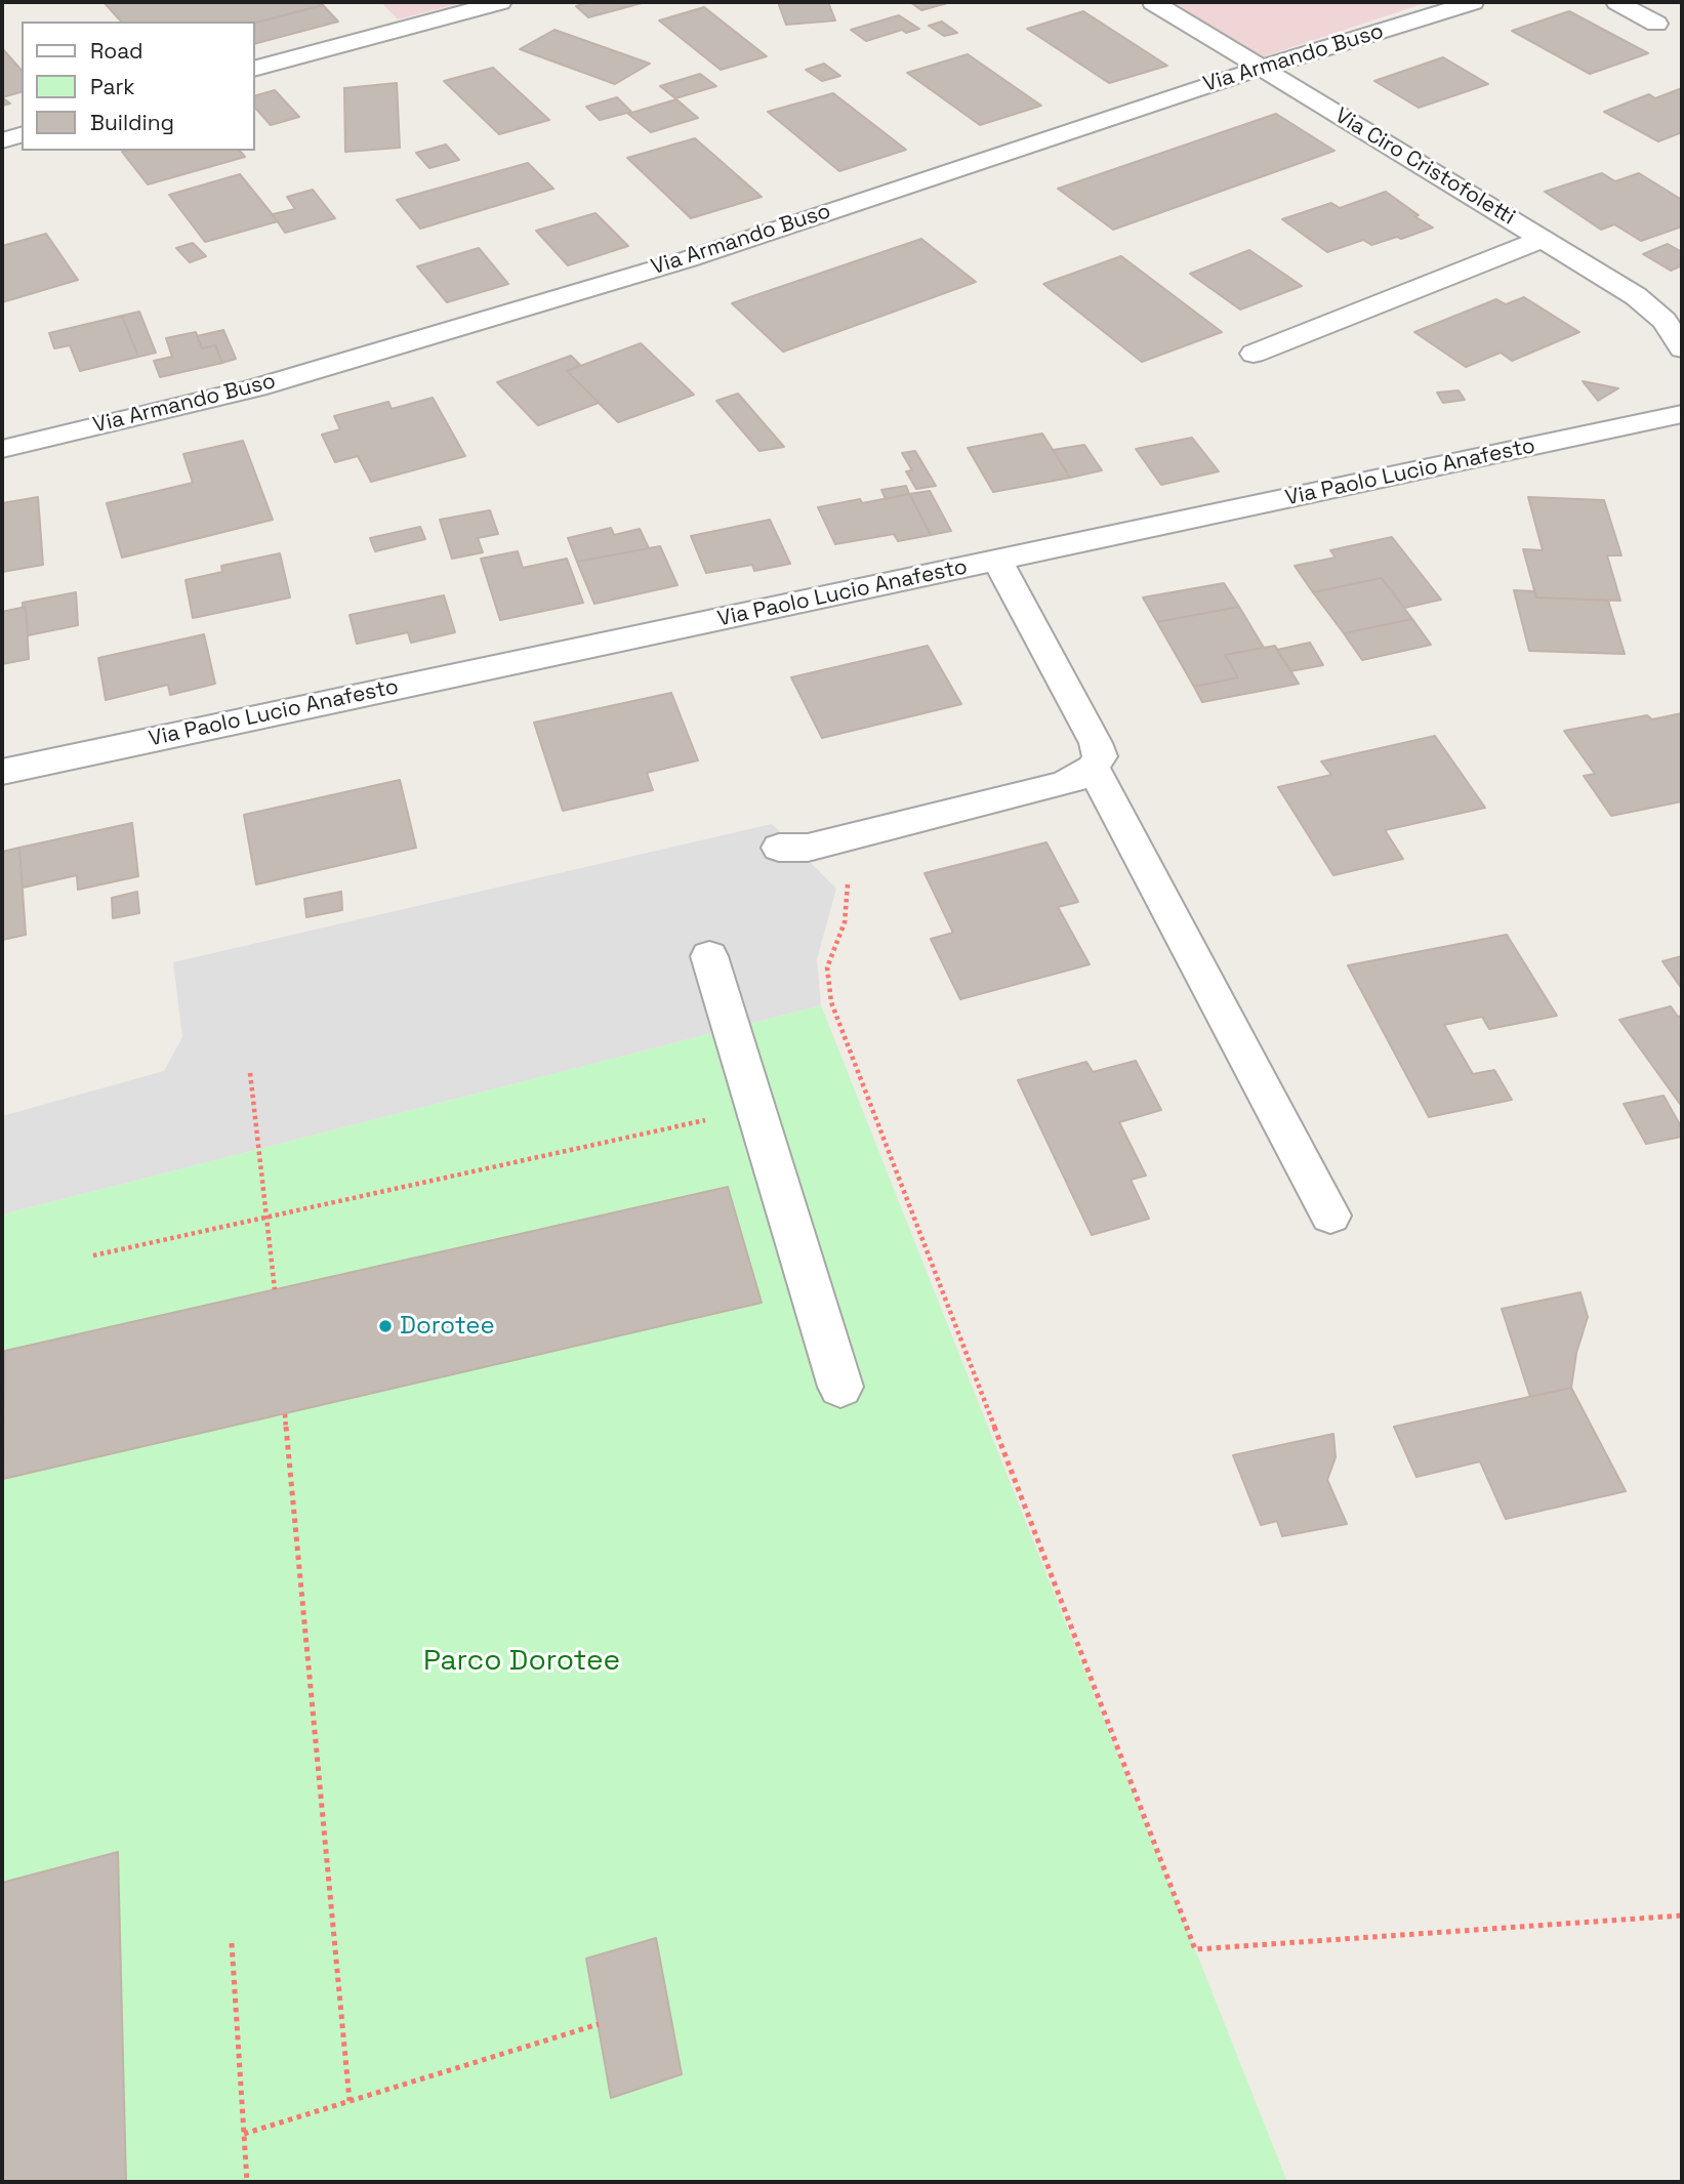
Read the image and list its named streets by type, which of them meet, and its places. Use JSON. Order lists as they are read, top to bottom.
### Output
{
  "streets": {
    "street": ["Via Armando Buso", "Via Ciro Cristofoletti", "Via Paolo Lucio Anafesto"]
  },
  "crossings": [
    ["Via Armando Buso", "Via Ciro Cristofoletti"]
  ],
  "parks": ["Parco Dorotee"],
  "places": ["Dorotee"],
  "legend": ["Road", "Park", "Building"]
}
